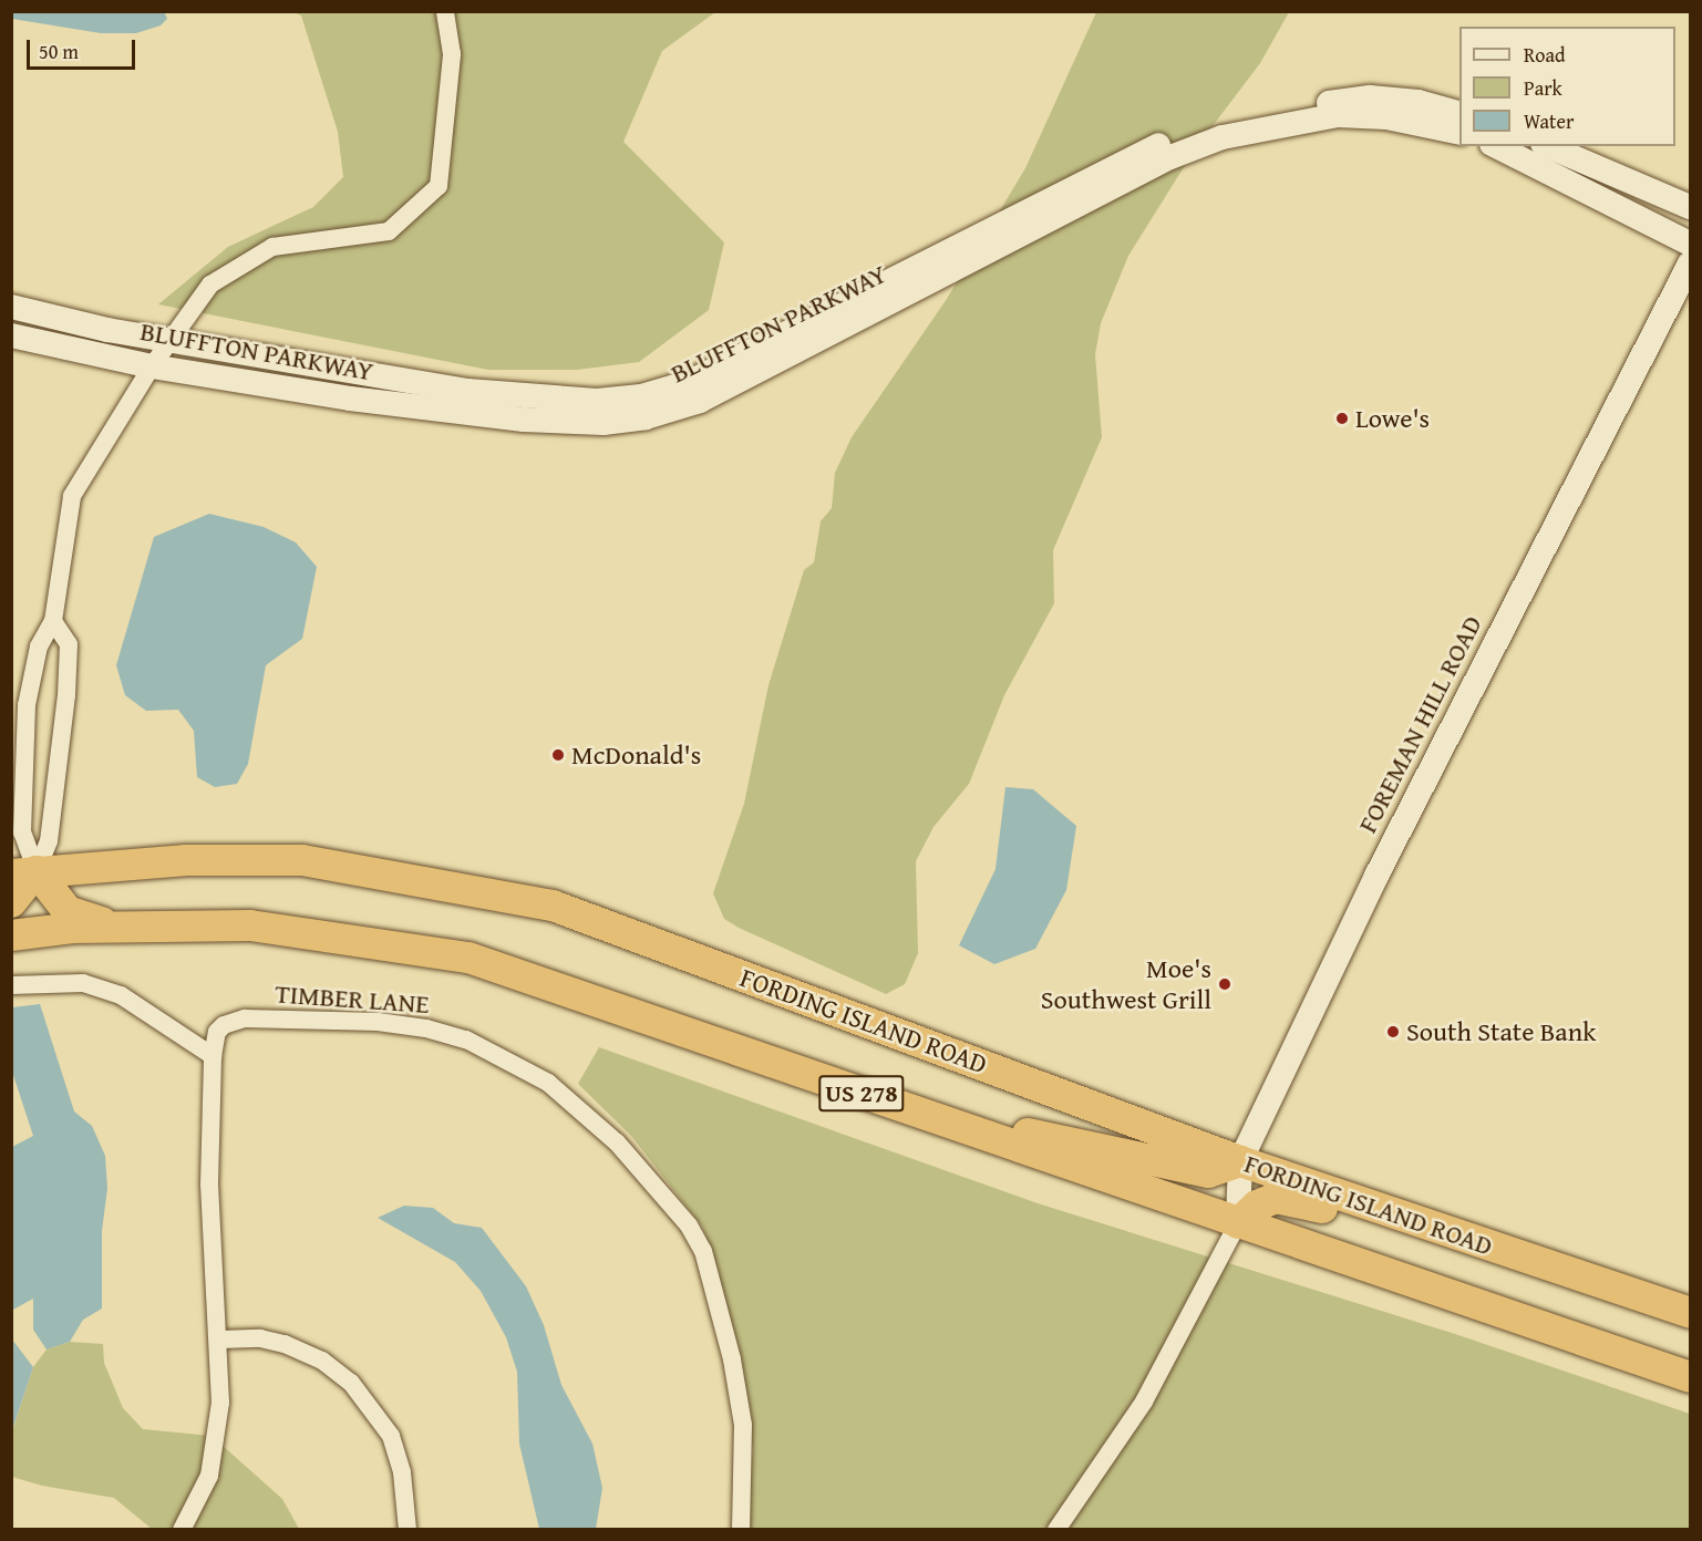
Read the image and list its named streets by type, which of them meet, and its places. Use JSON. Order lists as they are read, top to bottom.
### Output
{
  "streets": {
    "highway": ["FORDING ISLAND ROAD", "US 278"],
    "main road": ["BLUFFTON PARKWAY", "FOREMAN HILL ROAD"],
    "street": ["TIMBER LANE"]
  },
  "crossings": [
    ["FOREMAN HILL ROAD", "FORDING ISLAND ROAD"],
    ["FOREMAN HILL ROAD", "US 278"]
  ],
  "places": [
    "Lowe's",
    "McDonald's",
    "Moe's Southwest Grill",
    "South State Bank"
  ],
  "legend": ["Road", "Park", "Water"],
  "scale_bar": "50 m"
}
